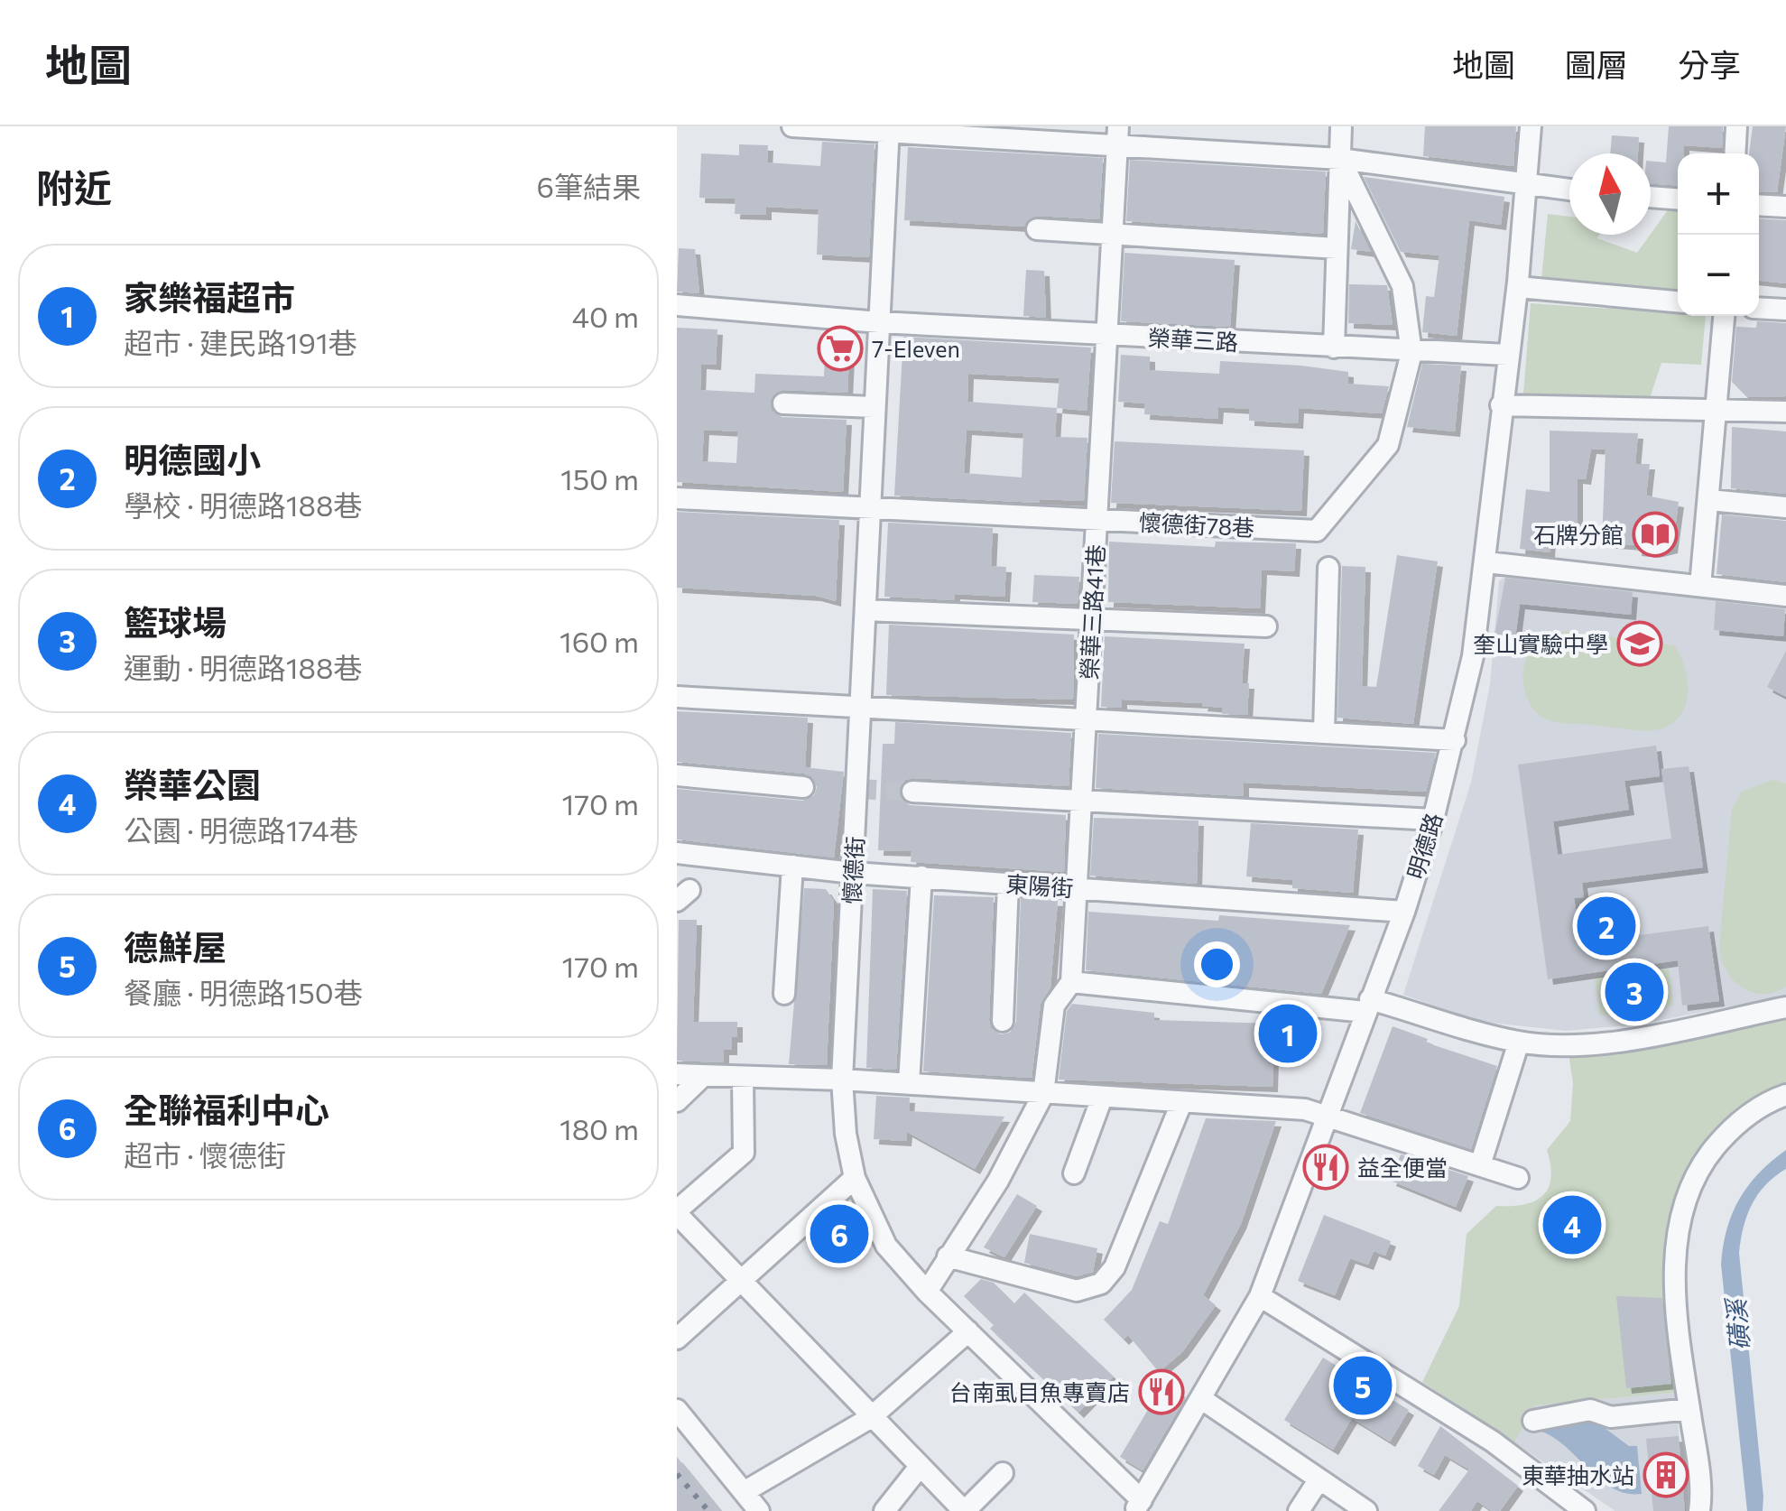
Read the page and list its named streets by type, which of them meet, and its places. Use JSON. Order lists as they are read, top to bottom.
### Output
{
  "streets": {
    "street": [
      "榮華三路",
      "懷德街78巷",
      "榮華三路41巷",
      "明德路",
      "懷德街",
      "東陽街"
    ]
  },
  "crossings": [
    ["榮華三路", "懷德街78巷"],
    ["榮華三路", "榮華三路41巷"],
    ["榮華三路", "明德路"],
    ["榮華三路", "懷德街"],
    ["懷德街78巷", "榮華三路41巷"],
    ["懷德街78巷", "懷德街"],
    ["榮華三路41巷", "東陽街"],
    ["明德路", "懷德街"],
    ["明德路", "東陽街"],
    ["懷德街", "東陽街"]
  ],
  "water": ["磺溪"],
  "places": {
    "supermarket": ["7-Eleven"],
    "library": ["石牌分館"],
    "school or university": ["奎山實驗中學"],
    "restaurant": ["益全便當", "台南虱目魚專賣店"],
    "building": ["東華抽水站"]
  },
  "north": "top",
  "page": {
    "header": "地圖",
    "nav": ["地圖", "圖層", "分享"],
    "heading": ["附近", "6筆結果"],
    "map_buttons": ["+", "−"],
    "list": [
      {
        "mark": "1",
        "name": "家樂福超市",
        "note": "超市 · 建民路191巷",
        "value": "40 m"
      },
      {
        "mark": "2",
        "name": "明德國小",
        "note": "學校 · 明德路188巷",
        "value": "150 m"
      },
      {
        "mark": "3",
        "name": "籃球場",
        "note": "運動 · 明德路188巷",
        "value": "160 m"
      },
      {
        "mark": "4",
        "name": "榮華公園",
        "note": "公園 · 明德路174巷",
        "value": "170 m"
      },
      {
        "mark": "5",
        "name": "德鮮屋",
        "note": "餐廳 · 明德路150巷",
        "value": "170 m"
      },
      {
        "mark": "6",
        "name": "全聯福利中心",
        "note": "超市 · 懷德街",
        "value": "180 m"
      }
    ],
    "pins": [
      "2",
      "3",
      "1",
      "4",
      "6",
      "5"
    ]
  }
}
